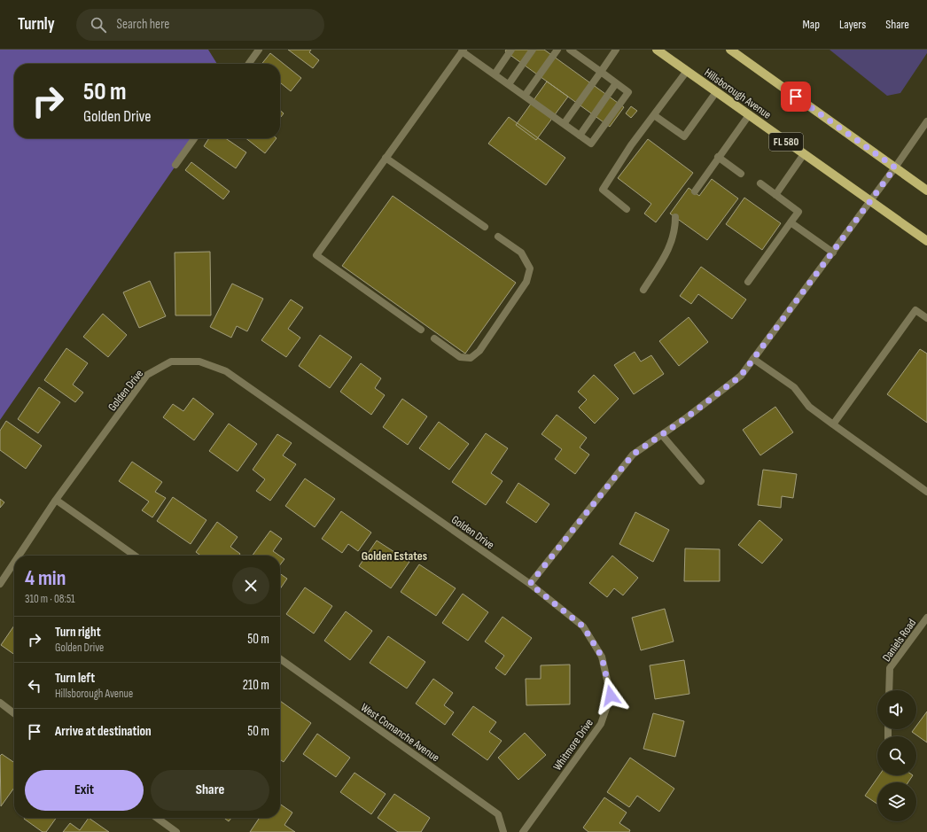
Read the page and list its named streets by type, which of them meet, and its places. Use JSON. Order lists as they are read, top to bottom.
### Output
{
  "streets": {
    "main road": ["Hillsborough Avenue", "FL 580"],
    "street": [
      "Golden Drive",
      "Daniels Road",
      "West Comanche Avenue",
      "Whitmore Drive"
    ]
  },
  "crossings": [
    ["Golden Drive", "Whitmore Drive"]
  ],
  "districts": ["Golden Estates"],
  "page": {
    "header": "Turnly",
    "search": "Search here",
    "nav": ["Map", "Layers", "Share"],
    "turn": ["50 m", "Golden Drive"],
    "heading": ["4 min", "310 m · 08:51"],
    "list": [
      {
        "name": "Turn right",
        "note": "Golden Drive",
        "value": "50 m"
      },
      {
        "name": "Turn left",
        "note": "Hillsborough Avenue",
        "value": "210 m"
      },
      {
        "name": "Arrive at destination",
        "value": "50 m"
      }
    ],
    "buttons": ["Exit", "Share"]
  }
}
